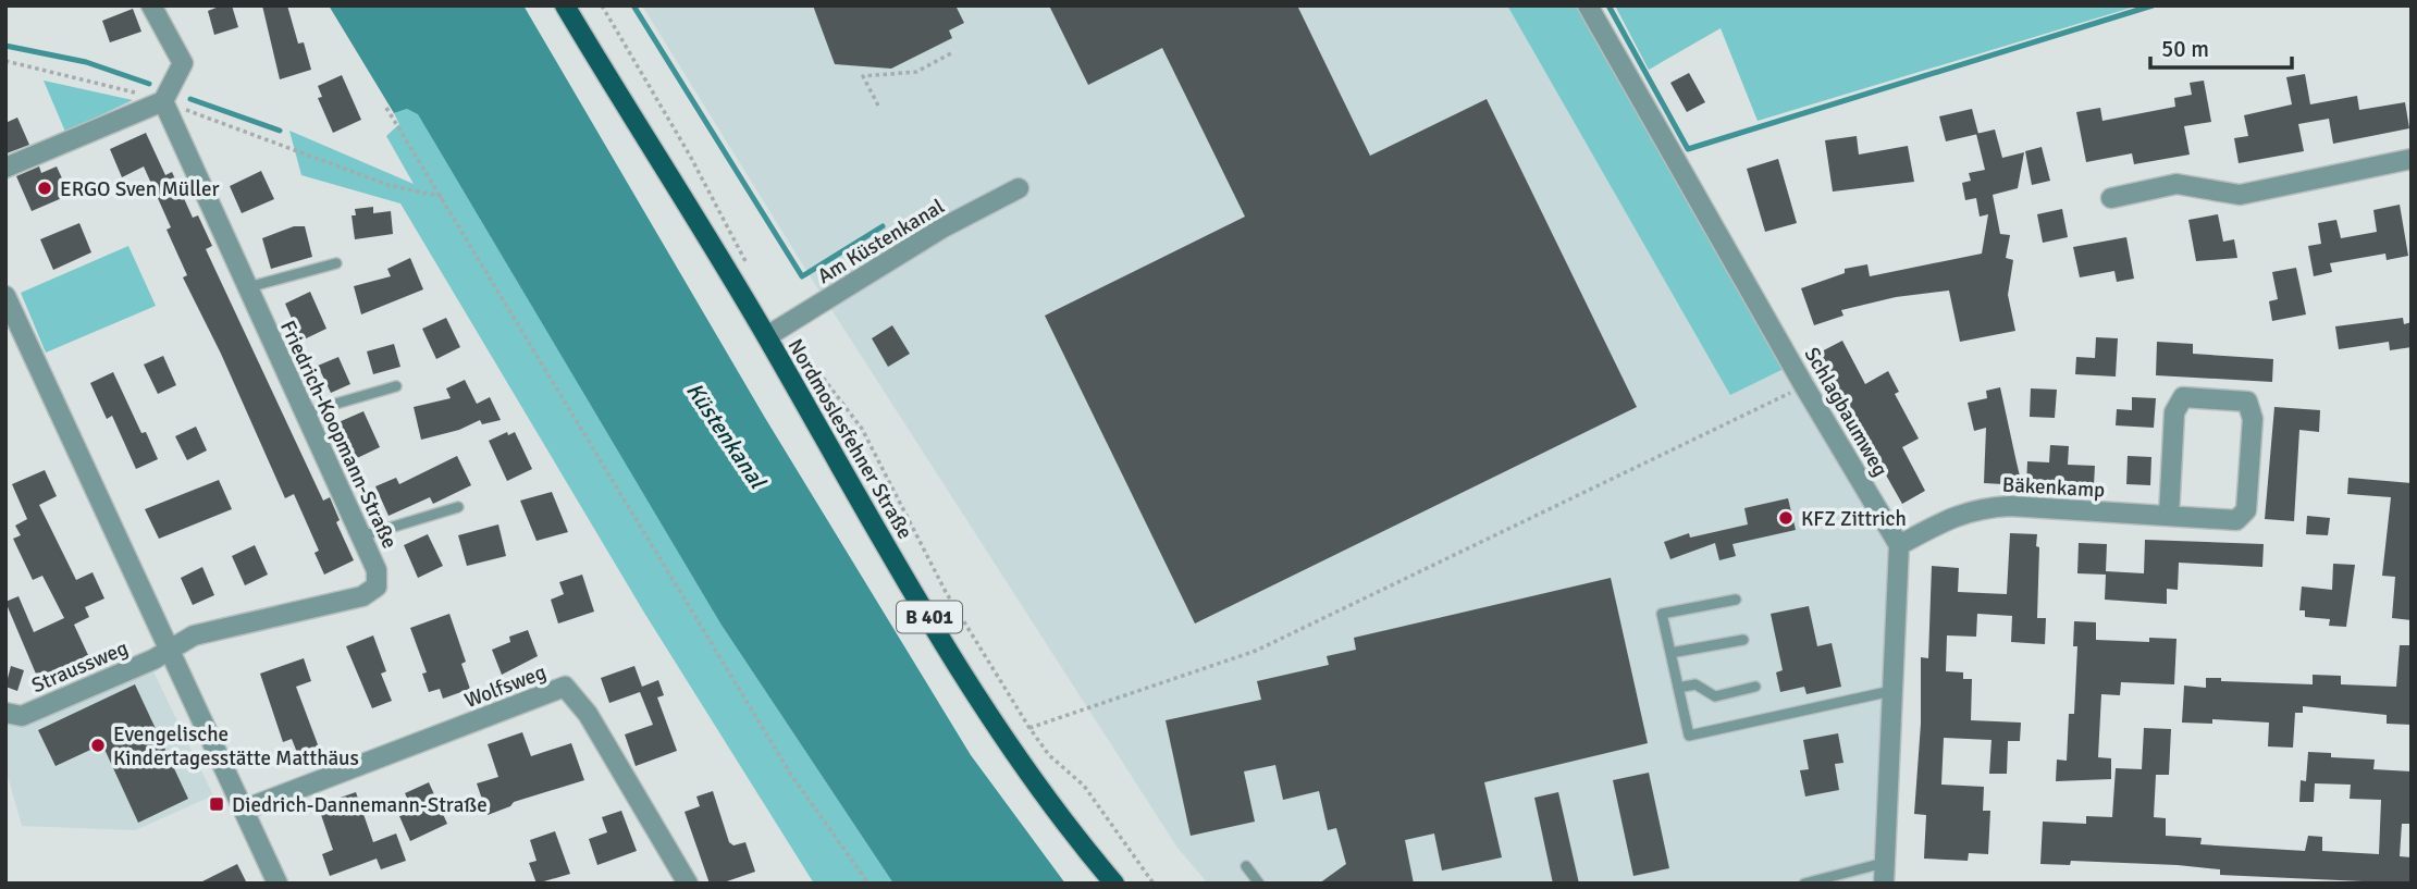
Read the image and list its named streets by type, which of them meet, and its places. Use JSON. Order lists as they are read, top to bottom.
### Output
{
  "streets": {
    "main road": ["Nordmoslesfehner Straße", "B 401"],
    "street": [
      "Am Küstenkanal",
      "Schlagbaumweg",
      "Friedrich-Koopmann-Straße",
      "Bäkenkamp",
      "Straussweg",
      "Wolfsweg"
    ]
  },
  "crossings": [
    ["Am Küstenkanal", "Nordmoslesfehner Straße"],
    ["Schlagbaumweg", "Bäkenkamp"],
    ["Friedrich-Koopmann-Straße", "Straussweg"]
  ],
  "water": ["Küstenkanal"],
  "places": {
    "other": ["ERGO Sven Müller", "KFZ Zittrich", "Evengelische Kindertagesstätte Matthäus"],
    "transit": ["Diedrich-Dannemann-Straße"]
  },
  "scale_bar": "50 m"
}
